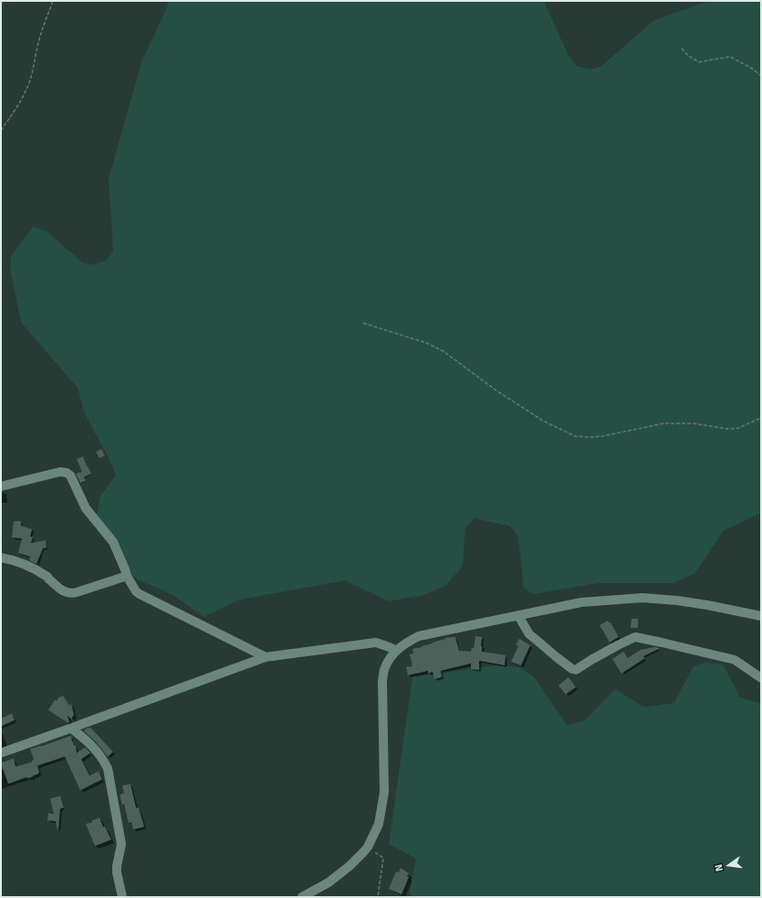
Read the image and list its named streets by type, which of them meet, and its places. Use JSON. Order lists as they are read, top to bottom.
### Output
{
  "north": "left"
}
